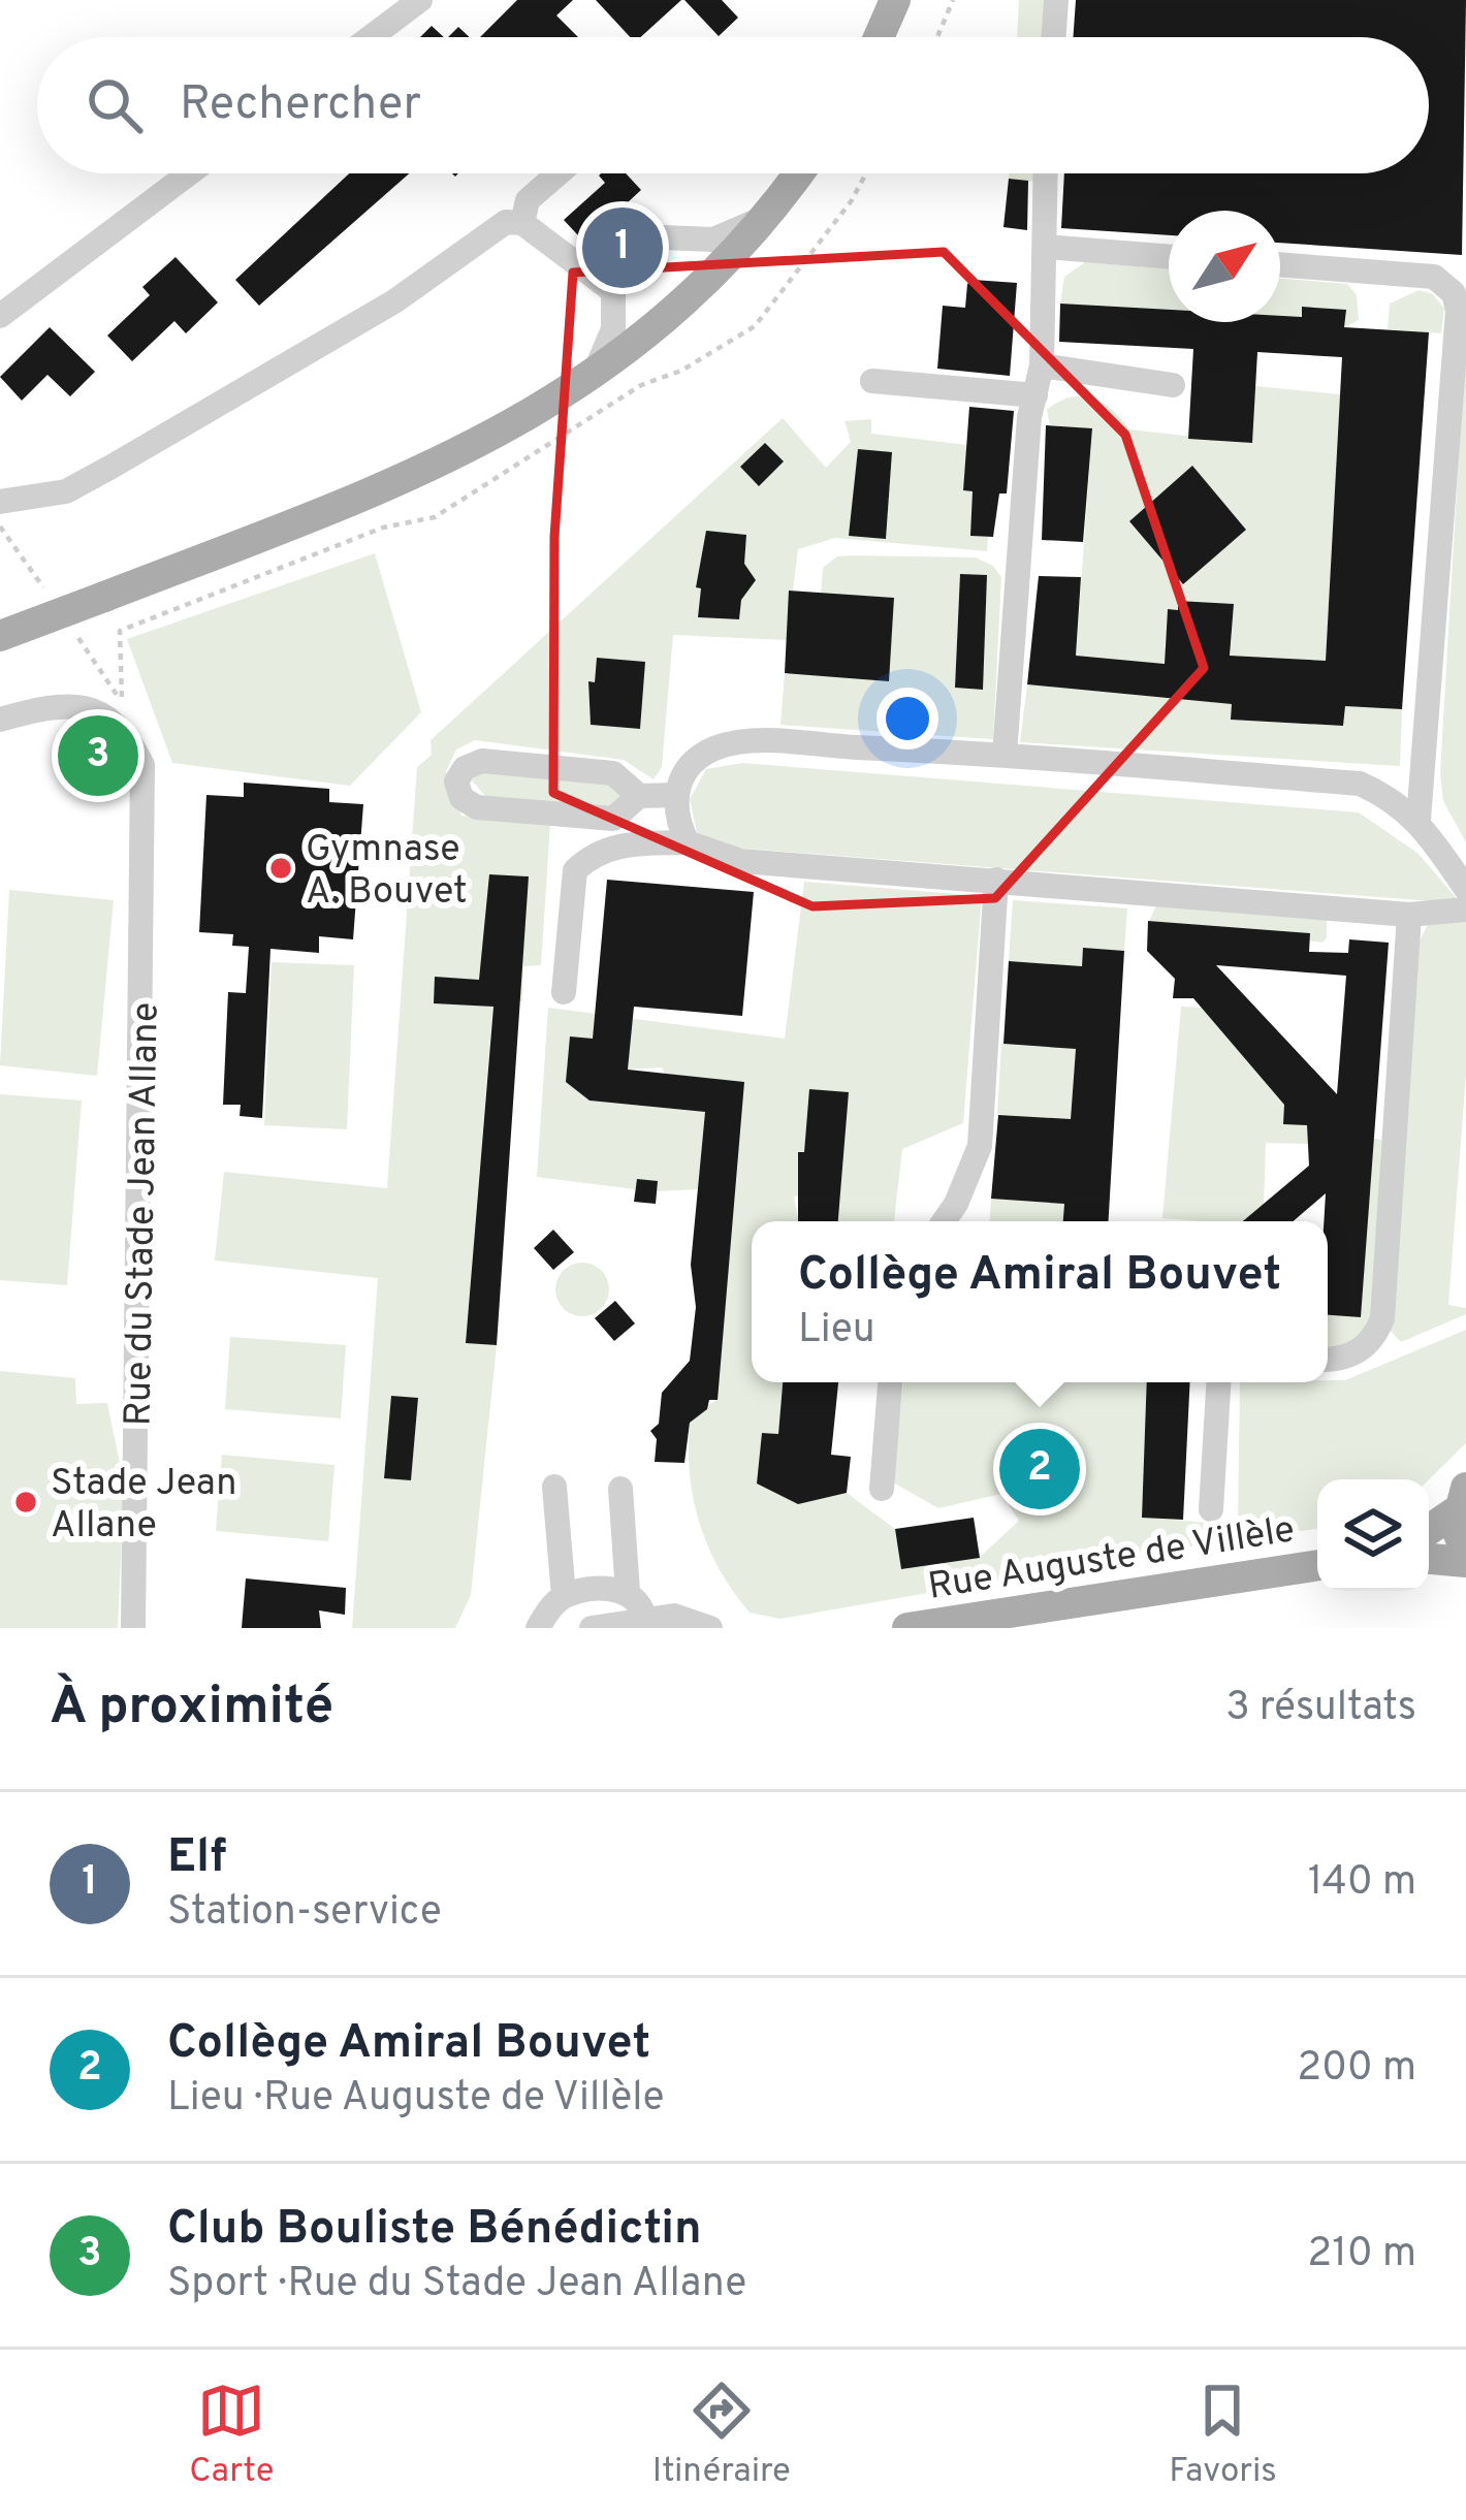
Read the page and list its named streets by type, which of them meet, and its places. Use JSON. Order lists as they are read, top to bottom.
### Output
{
  "streets": {
    "main road": ["Rue Auguste de Villèle"],
    "street": ["Rue du Stade Jean Allane"]
  },
  "places": ["Gymnase A. Bouvet", "Stade Jean Allane"],
  "north": "top right",
  "page": {
    "search": "Rechercher",
    "pins": ["1", "3", "2"],
    "popup": ["Collège Amiral Bouvet", "Lieu"],
    "heading": ["À proximité", "3 résultats"],
    "list": [
      {
        "mark": "1",
        "name": "Elf",
        "note": "Station-service",
        "value": "140 m"
      },
      {
        "mark": "2",
        "name": "Collège Amiral Bouvet",
        "note": "Lieu · Rue Auguste de Villèle",
        "value": "200 m"
      },
      {
        "mark": "3",
        "name": "Club Bouliste Bénédictin",
        "note": "Sport · Rue du Stade Jean Allane",
        "value": "210 m"
      }
    ],
    "nav": ["Carte", "Itinéraire", "Favoris"]
  }
}
